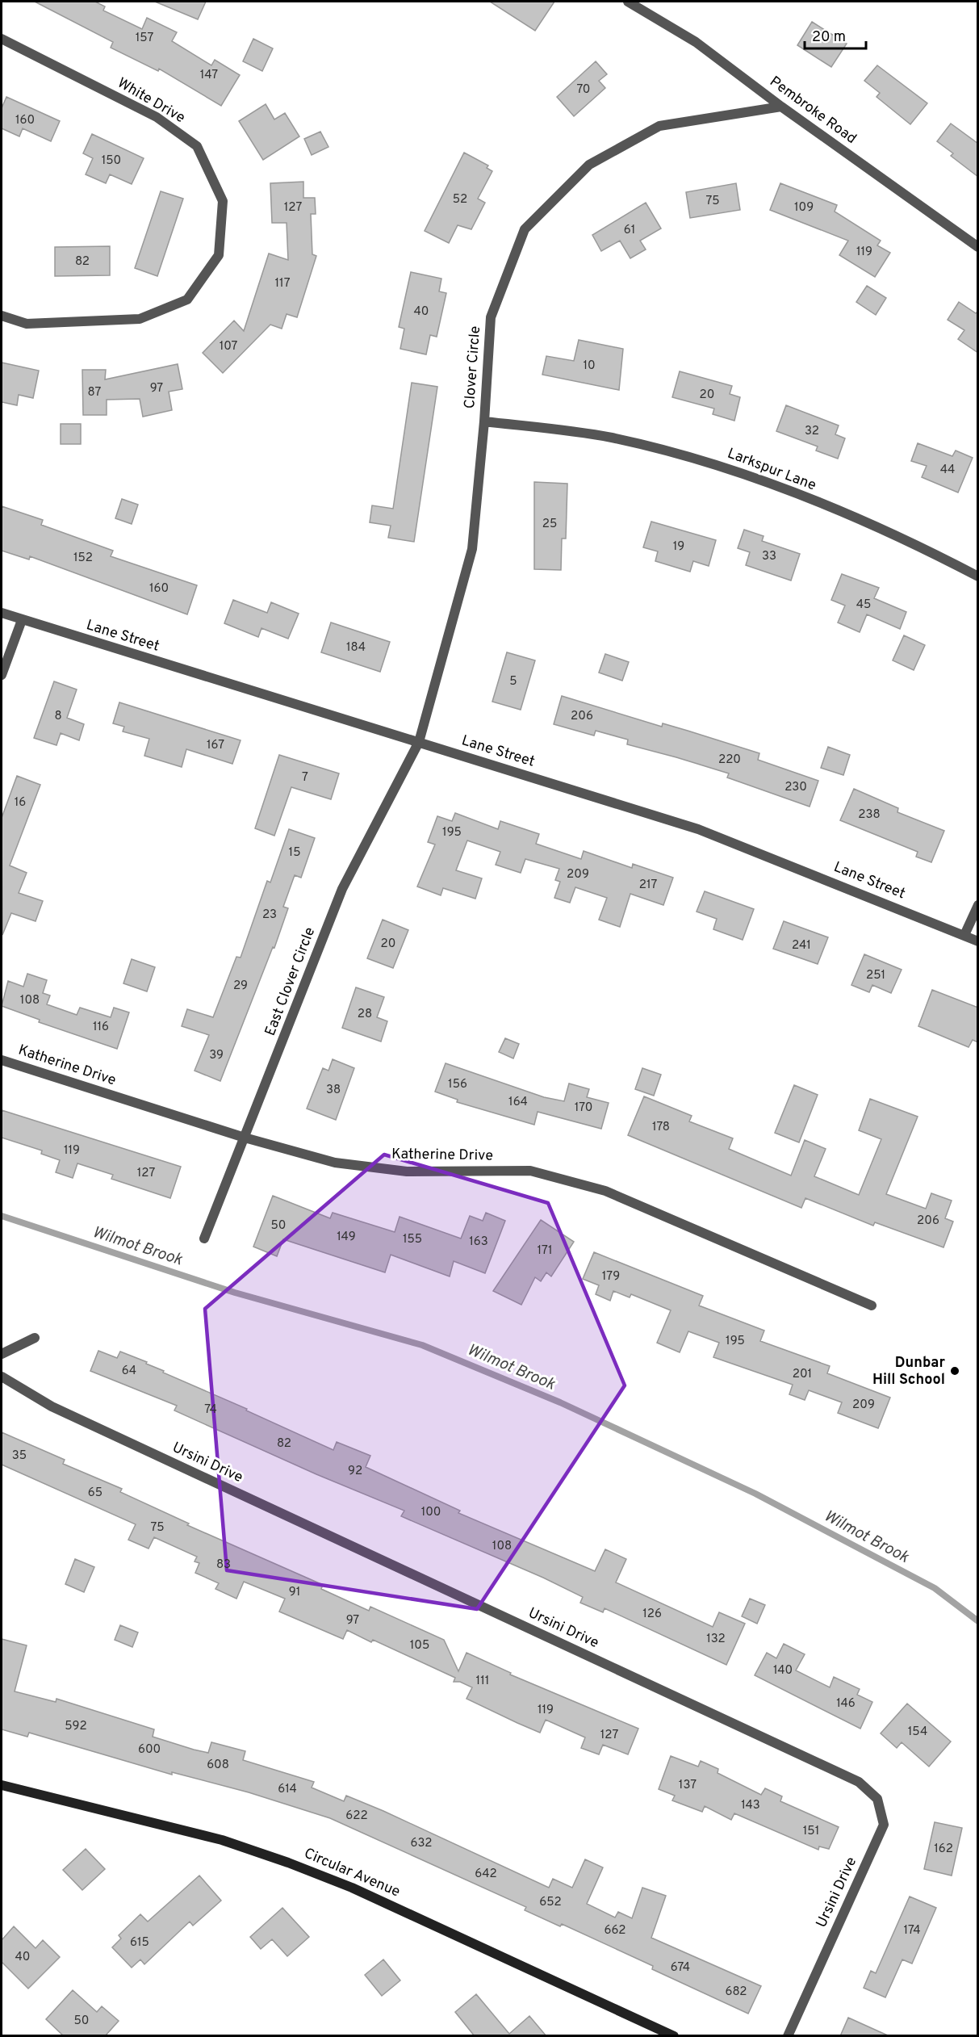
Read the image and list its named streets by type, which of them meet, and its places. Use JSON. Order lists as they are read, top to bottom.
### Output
{
  "streets": {
    "main road": ["Circular Avenue"],
    "street": [
      "White Drive",
      "Pembroke Road",
      "Clover Circle",
      "Larkspur Lane",
      "Lane Street",
      "East Clover Circle",
      "Katherine Drive",
      "Ursini Drive"
    ]
  },
  "crossings": [
    ["Pembroke Road", "Clover Circle"],
    ["Clover Circle", "Larkspur Lane"],
    ["Clover Circle", "Lane Street"],
    ["Clover Circle", "East Clover Circle"],
    ["Lane Street", "East Clover Circle"],
    ["East Clover Circle", "Katherine Drive"]
  ],
  "water": ["Wilmot Brook"],
  "places": ["Dunbar Hill School"],
  "house_numbers": [
    "157",
    "147",
    "70",
    "160",
    "150",
    "52",
    "75",
    "127",
    "109",
    "61",
    "119",
    "82",
    "117",
    "40",
    "107",
    "10",
    "97",
    "87",
    "20",
    "32",
    "44",
    "25",
    "19",
    "33",
    "152",
    "160",
    "45",
    "184",
    "5",
    "8",
    "206",
    "167",
    "220",
    "7",
    "230",
    "16",
    "238",
    "195",
    "15",
    "209",
    "217",
    "23",
    "20",
    "241",
    "251",
    "29",
    "108",
    "28",
    "116",
    "39",
    "156",
    "38",
    "164",
    "170",
    "178",
    "119",
    "127",
    "206",
    "50",
    "149",
    "155",
    "163",
    "171",
    "179",
    "195",
    "64",
    "201",
    "209",
    "74",
    "82",
    "35",
    "92",
    "65",
    "100",
    "75",
    "108",
    "83",
    "91",
    "126",
    "97",
    "132",
    "105",
    "140",
    "111",
    "146",
    "119",
    "592",
    "154",
    "127",
    "600",
    "608",
    "137",
    "614",
    "143",
    "622",
    "151",
    "632",
    "162",
    "642",
    "652",
    "662",
    "174",
    "615",
    "40",
    "674",
    "682",
    "50"
  ],
  "scale_bar": "20 m"
}
